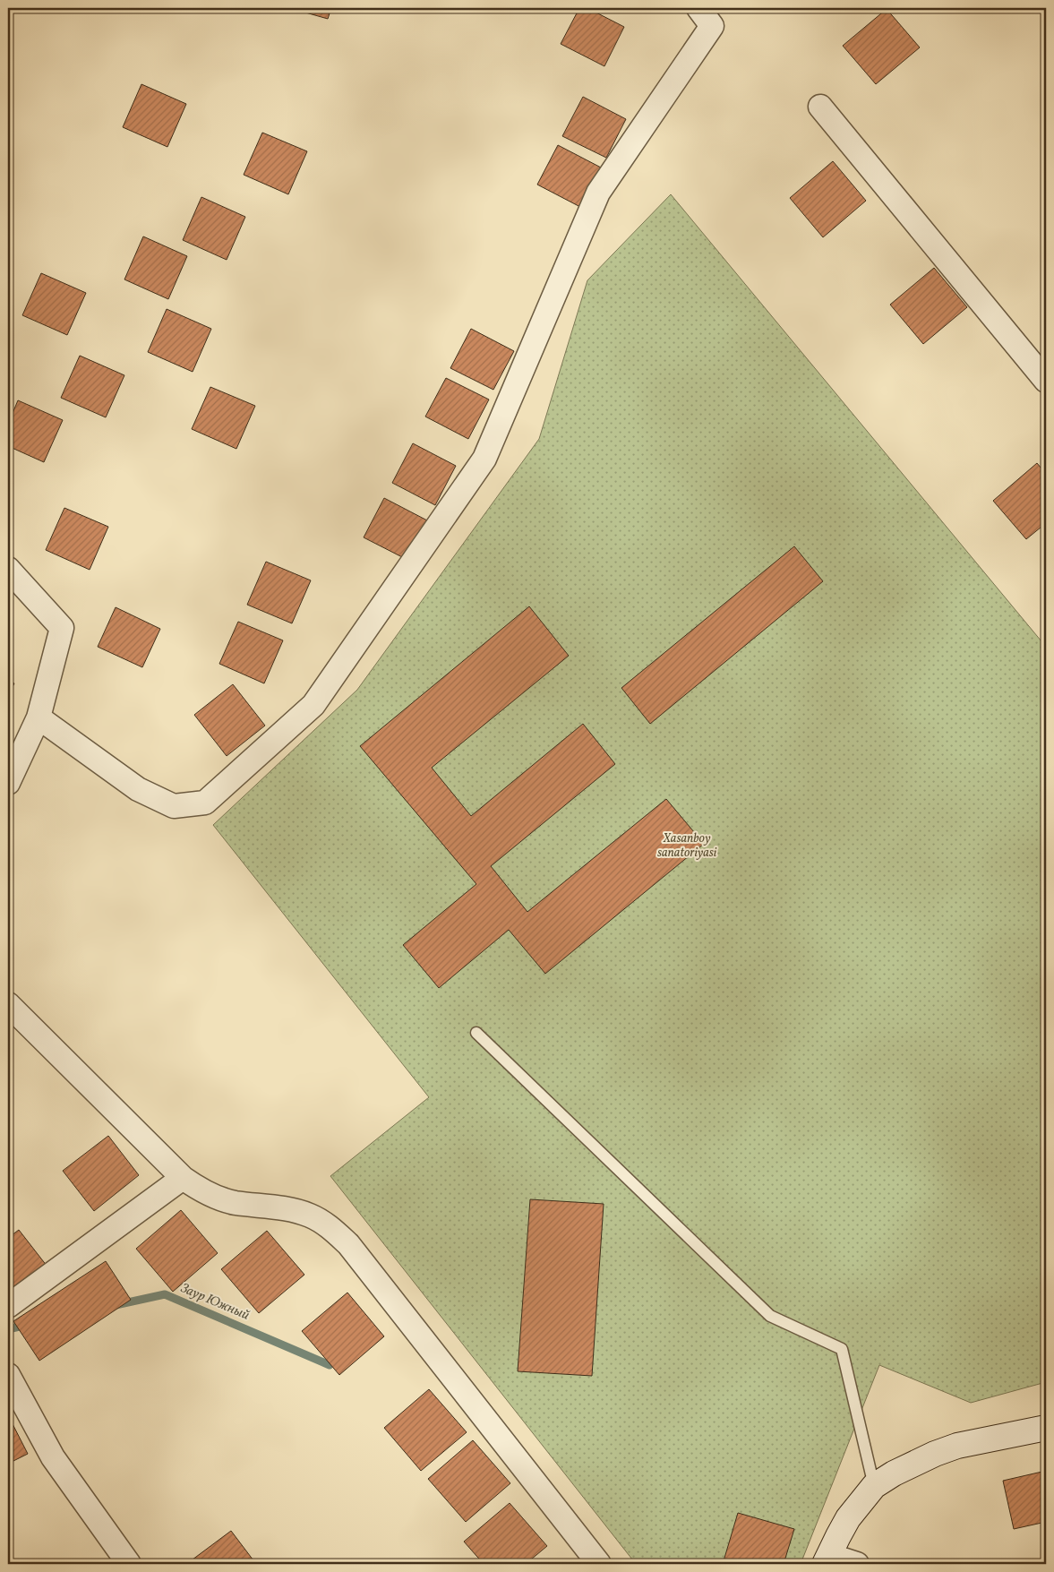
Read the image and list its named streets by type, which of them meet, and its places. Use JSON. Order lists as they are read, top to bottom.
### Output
{
  "water": ["Заур Южный"],
  "parks": ["Xasanboy sanatoriyasi"]
}
